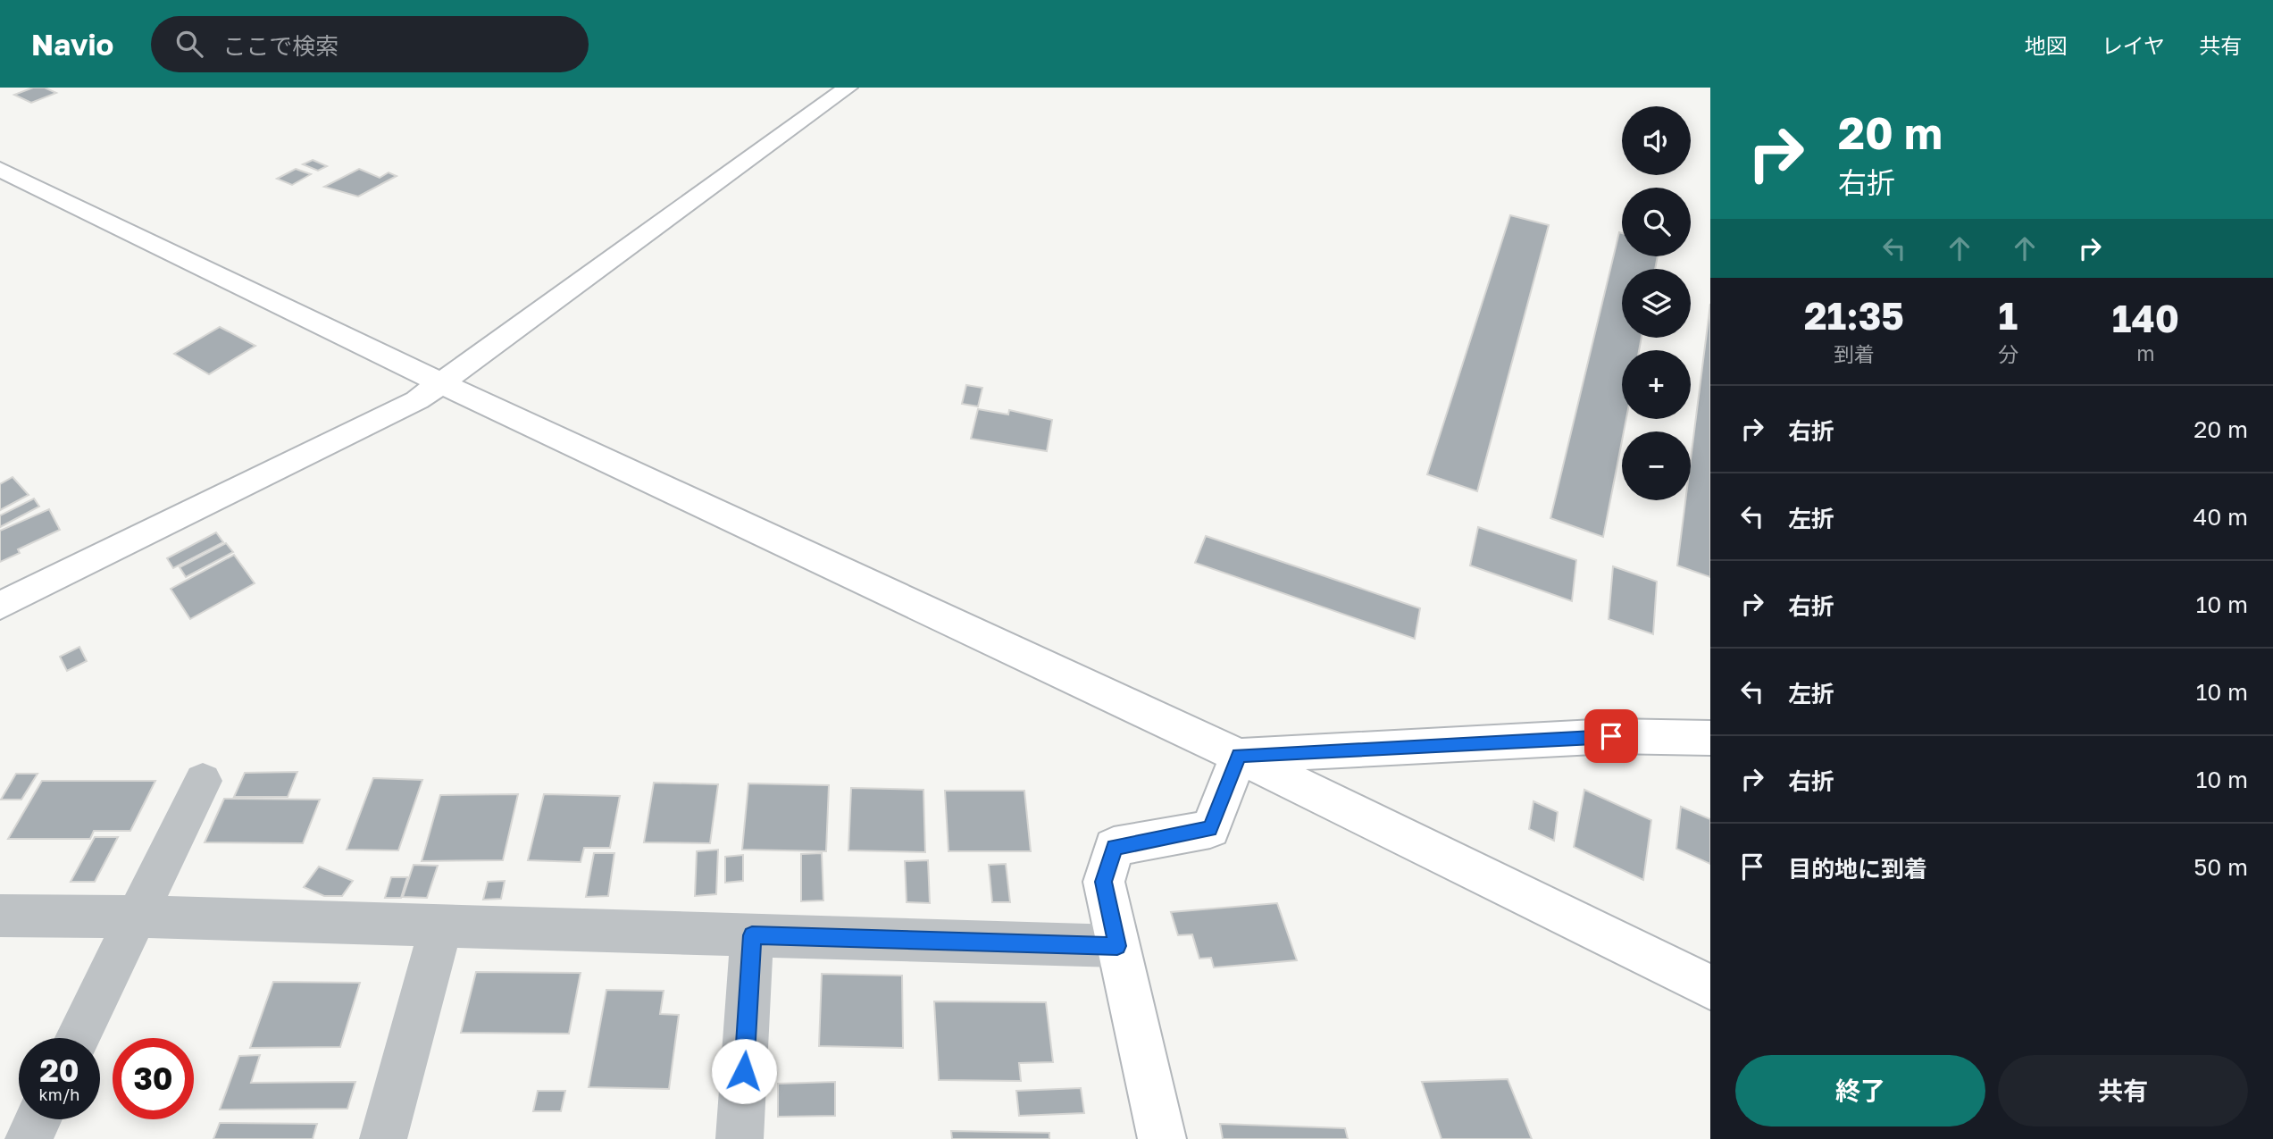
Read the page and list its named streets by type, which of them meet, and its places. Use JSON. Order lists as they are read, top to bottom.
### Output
{
  "page": {
    "header": "Navio",
    "search": "ここで検索",
    "nav": ["地図", "レイヤ", "共有"],
    "turn": ["20 m", "右折"],
    "map_buttons": ["+", "−"],
    "eta": [
      "21:35",
      "到着",
      "1",
      "分",
      "140",
      "m"
    ],
    "list": [
      {
        "name": "右折",
        "value": "20 m"
      },
      {
        "name": "左折",
        "value": "40 m"
      },
      {
        "name": "右折",
        "value": "10 m"
      },
      {
        "name": "左折",
        "value": "10 m"
      },
      {
        "name": "右折",
        "value": "10 m"
      },
      {
        "name": "目的地に到着",
        "value": "50 m"
      }
    ],
    "speed": "20 km/h",
    "limit": "30",
    "buttons": ["終了", "共有"]
  }
}
